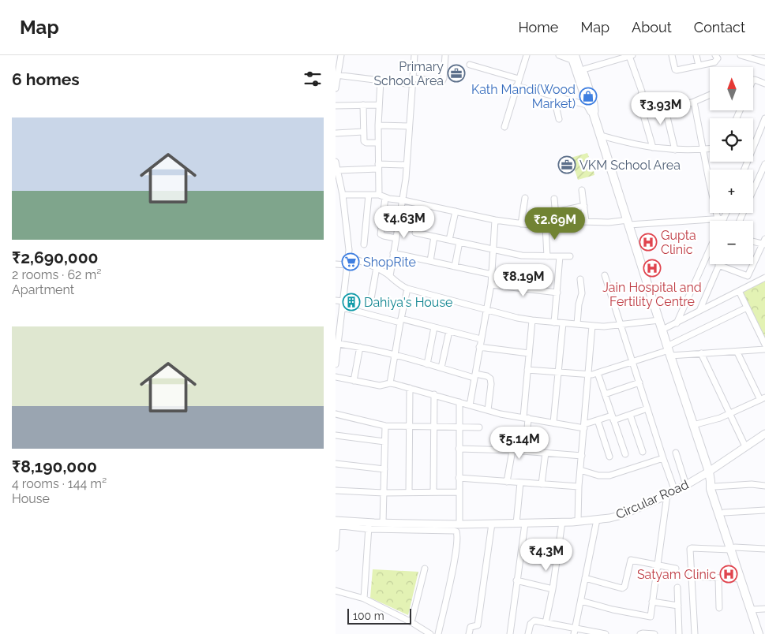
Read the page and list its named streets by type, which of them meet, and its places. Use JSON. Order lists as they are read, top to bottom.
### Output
{
  "streets": {
    "main road": ["Circular Road"]
  },
  "places": {
    "office": ["Primary School Area", "VKM School Area"],
    "shop": ["Kath Mandi(Wood Market)"],
    "hospital": ["Gupta Clinic", "Jain Hospital and Fertility Centre", "Satyam Clinic"],
    "supermarket": ["ShopRite"],
    "building": ["Dahiya's House"]
  },
  "scale_bar": "100 m",
  "north": "top",
  "page": {
    "header": "Map",
    "nav": [
      "Home",
      "Map",
      "About",
      "Contact"
    ],
    "heading": "6 homes",
    "map_buttons": ["+", "−"],
    "price": [
      "₹3.93M",
      "₹4.63M",
      "₹2.69M",
      "₹8.19M",
      "₹5.14M",
      "₹4.3M"
    ],
    "list": [
      {
        "name": "₹2,690,000",
        "note": "2 rooms · 62 m² · Apartment"
      },
      {
        "name": "₹8,190,000",
        "note": "4 rooms · 144 m² · House"
      }
    ],
    "scale": "100 m"
  }
}
